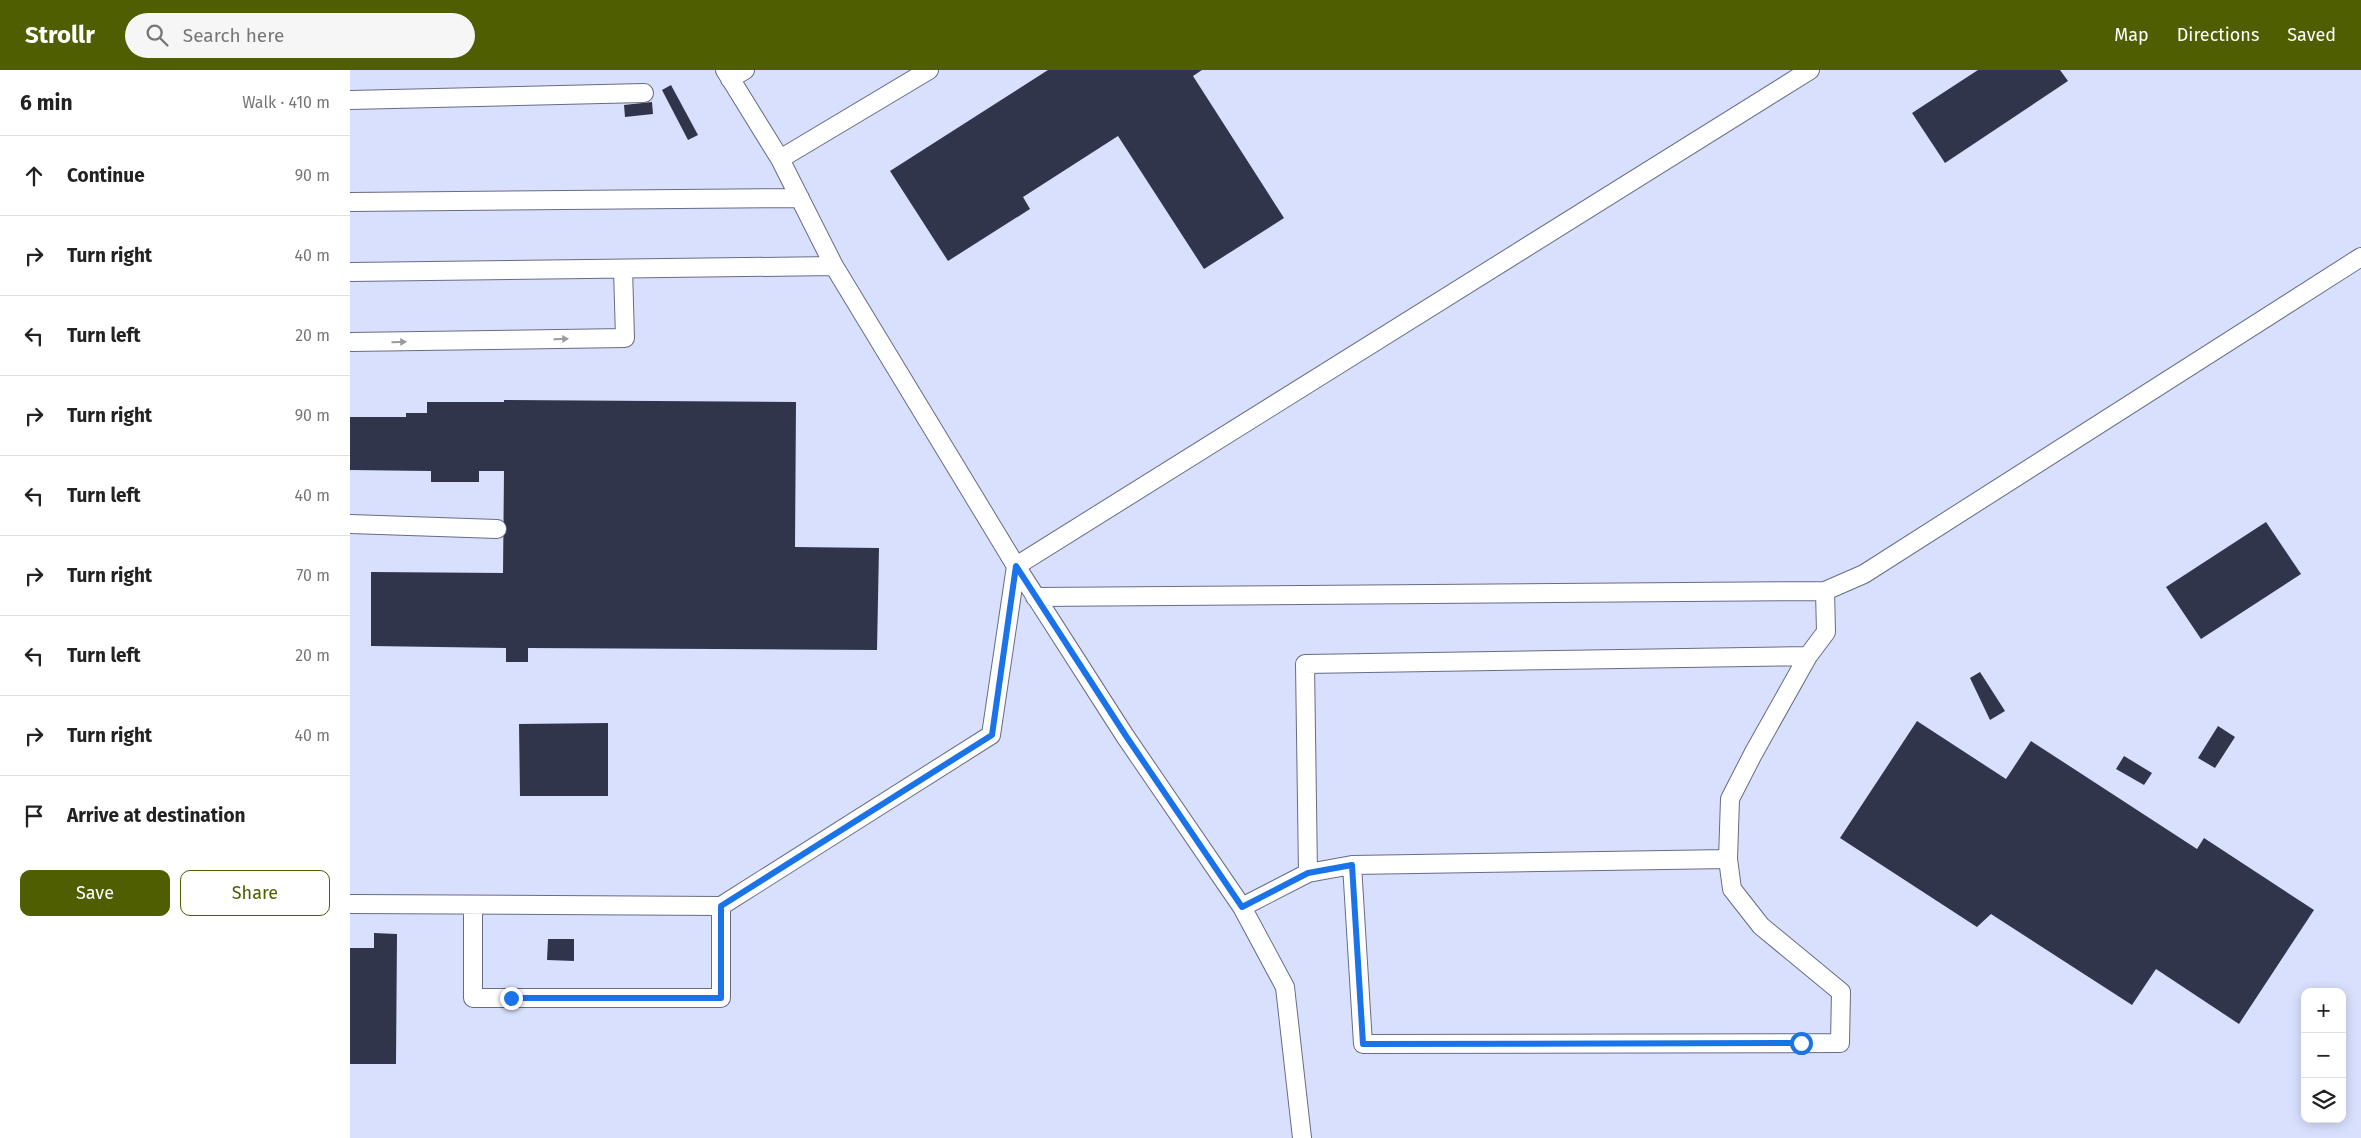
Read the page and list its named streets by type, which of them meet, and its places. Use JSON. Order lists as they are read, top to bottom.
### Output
{
  "page": {
    "header": "Strollr",
    "search": "Search here",
    "nav": ["Map", "Directions", "Saved"],
    "heading": ["6 min", "Walk · 410 m"],
    "list": [
      ["Continue", "90 m"],
      ["Turn right", "40 m"],
      ["Turn left", "20 m"],
      ["Turn right", "90 m"],
      ["Turn left", "40 m"],
      ["Turn right", "70 m"],
      ["Turn left", "20 m"],
      ["Turn right", "40 m"],
      "Arrive at destination"
    ],
    "buttons": ["Save", "Share"],
    "map_buttons": ["+", "−"]
  }
}
